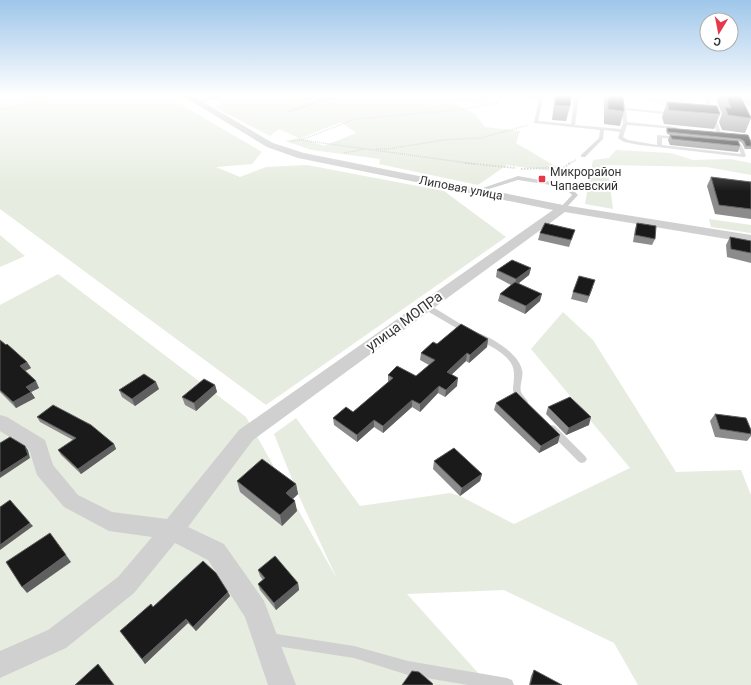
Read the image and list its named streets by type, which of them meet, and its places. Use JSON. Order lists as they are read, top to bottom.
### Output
{
  "streets": {
    "street": ["Липовая улица", "улица МОПРа"]
  },
  "crossings": [
    ["Липовая улица", "улица МОПРа"]
  ],
  "places": {
    "transit": ["Микрорайон Чапаевский"]
  },
  "north": "bottom"
}
